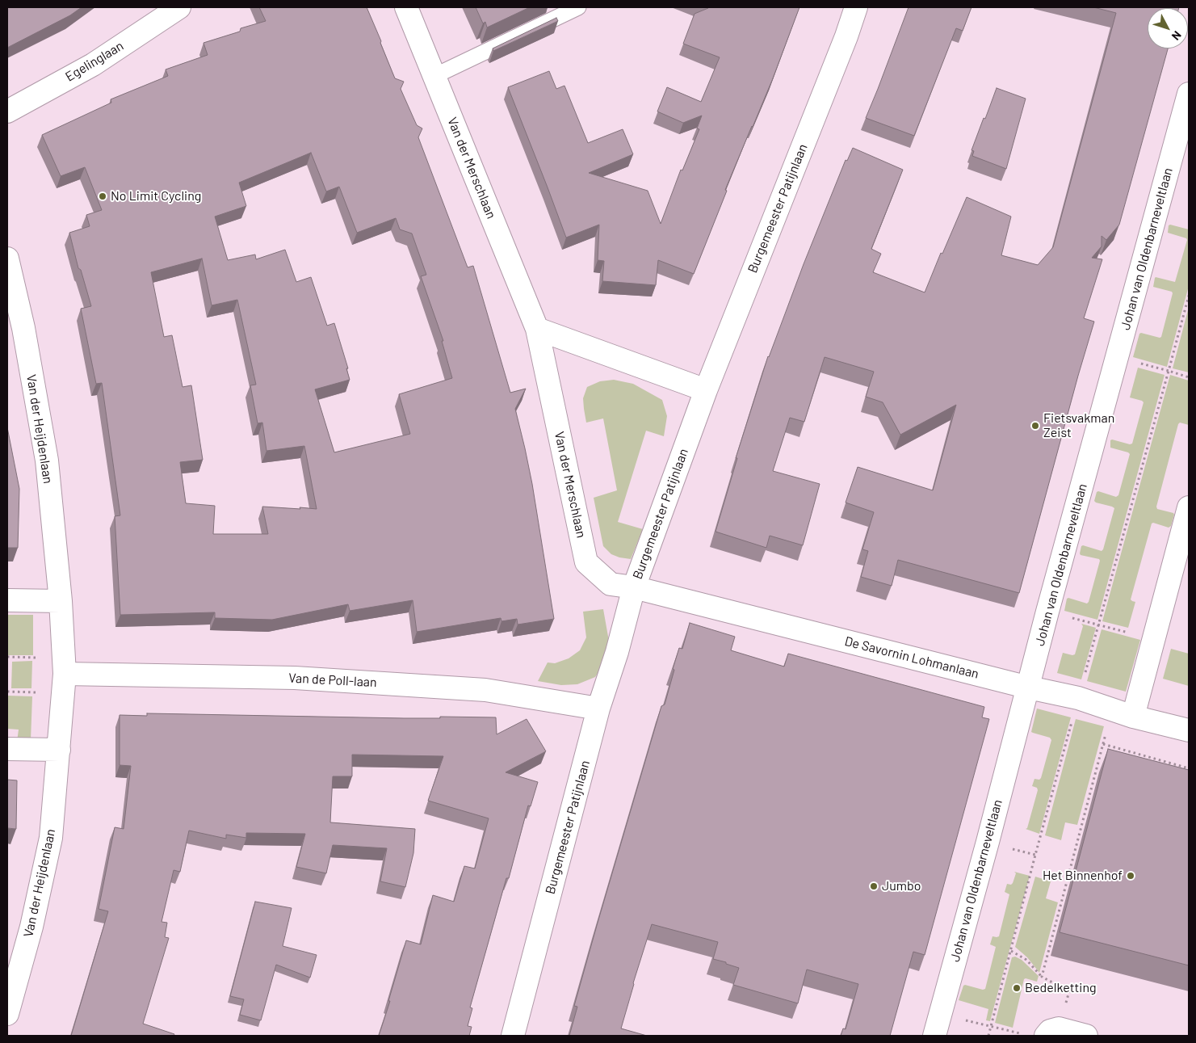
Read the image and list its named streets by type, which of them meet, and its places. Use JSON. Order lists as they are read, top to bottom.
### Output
{
  "streets": {
    "street": [
      "Egelinglaan",
      "Van der Merschlaan",
      "Burgemeester Patijnlaan",
      "Johan van Oldenbarneveltlaan",
      "Van der Heijdenlaan",
      "De Savornin Lohmanlaan",
      "Van de Poll-laan"
    ]
  },
  "crossings": [
    ["Van der Merschlaan", "Burgemeester Patijnlaan"],
    ["Van der Merschlaan", "De Savornin Lohmanlaan"],
    ["Burgemeester Patijnlaan", "De Savornin Lohmanlaan"],
    ["Burgemeester Patijnlaan", "Van de Poll-laan"],
    ["Johan van Oldenbarneveltlaan", "De Savornin Lohmanlaan"],
    ["Van der Heijdenlaan", "Van de Poll-laan"]
  ],
  "places": [
    "No Limit Cycling",
    "Fietsvakman Zeist",
    "Het Binnenhof",
    "Jumbo",
    "Bedelketting"
  ],
  "north": "bottom right"
}
